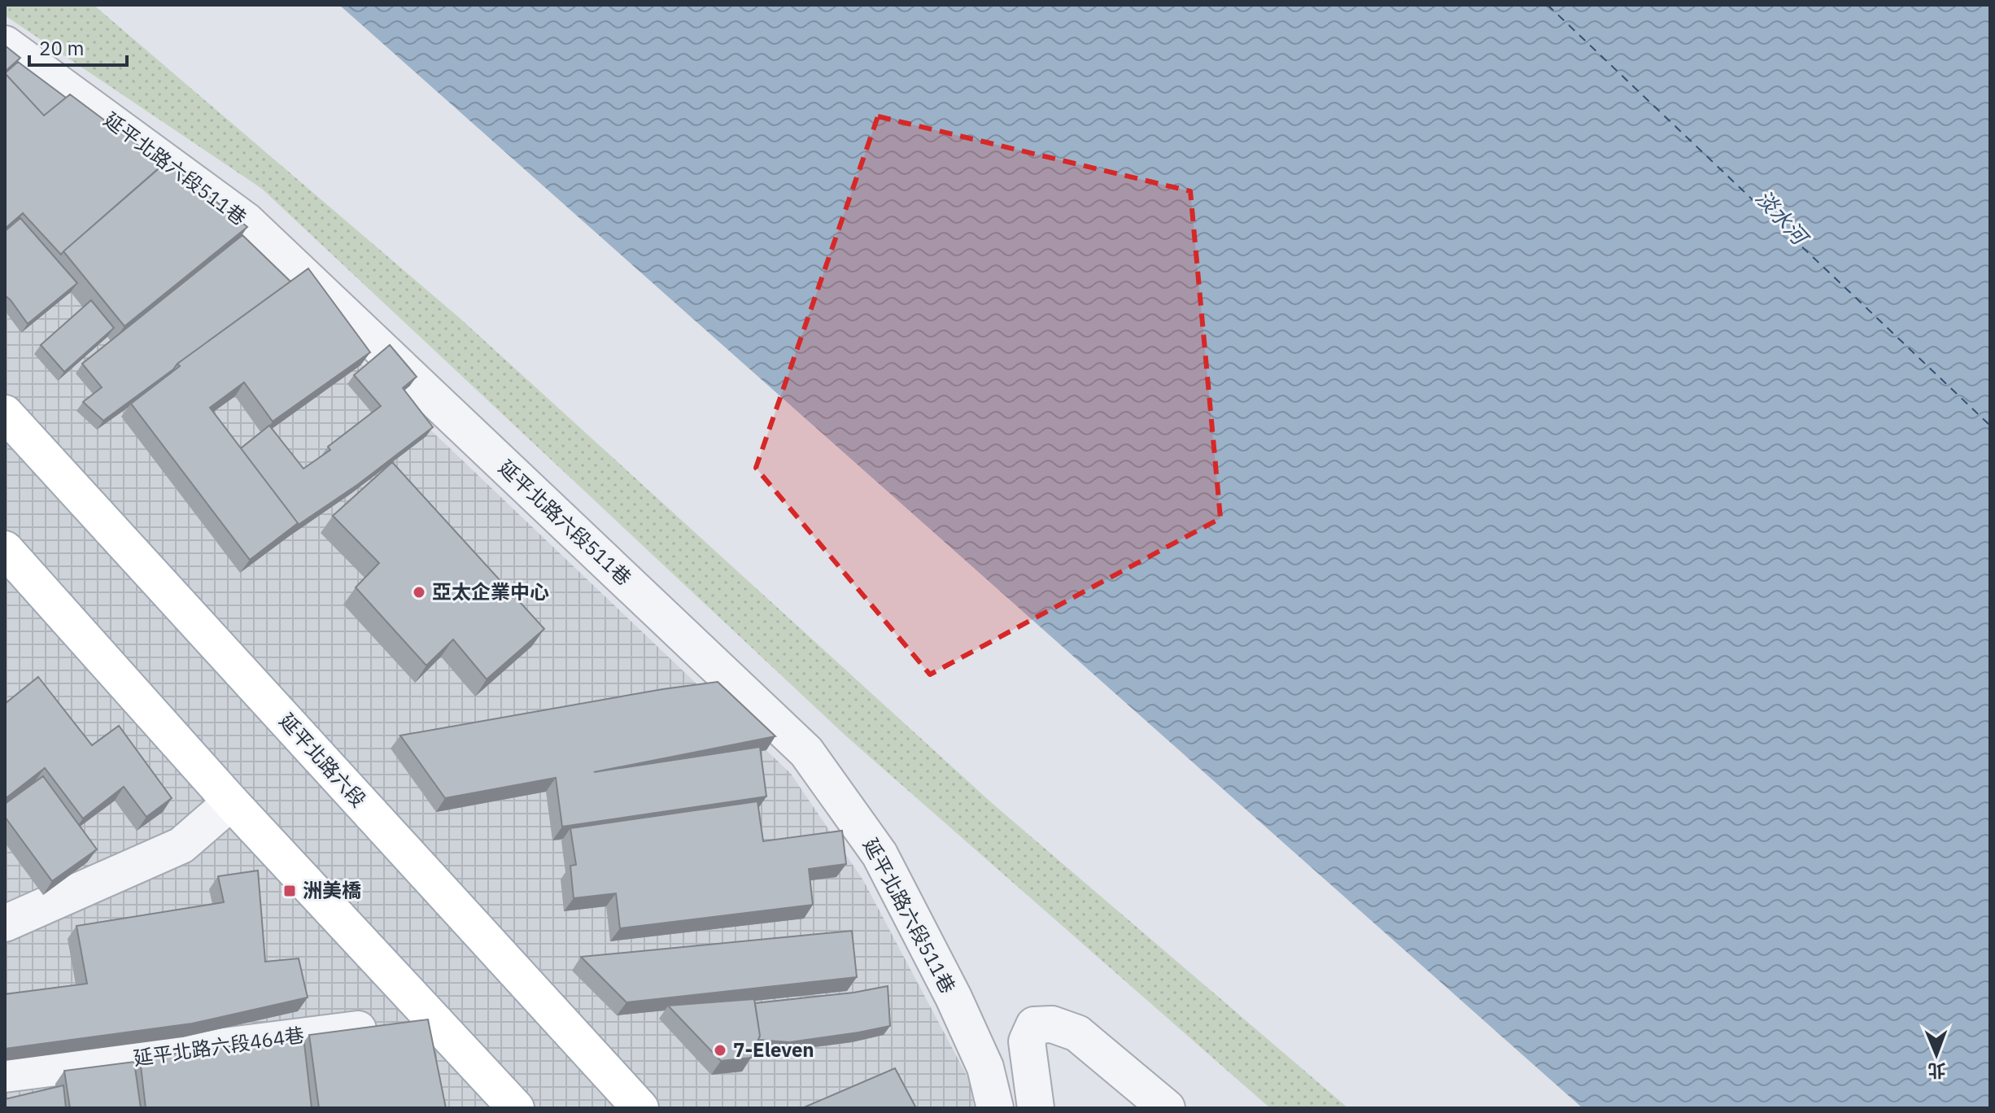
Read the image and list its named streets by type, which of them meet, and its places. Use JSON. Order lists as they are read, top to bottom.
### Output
{
  "streets": {
    "main road": ["延平北路六段"],
    "street": ["延平北路六段511巷", "延平北路六段464巷"]
  },
  "water": ["淡水河"],
  "places": {
    "other": ["亞太企業中心", "7-Eleven"],
    "transit": ["洲美橋"]
  },
  "scale_bar": "20 m",
  "north": "bottom"
}
